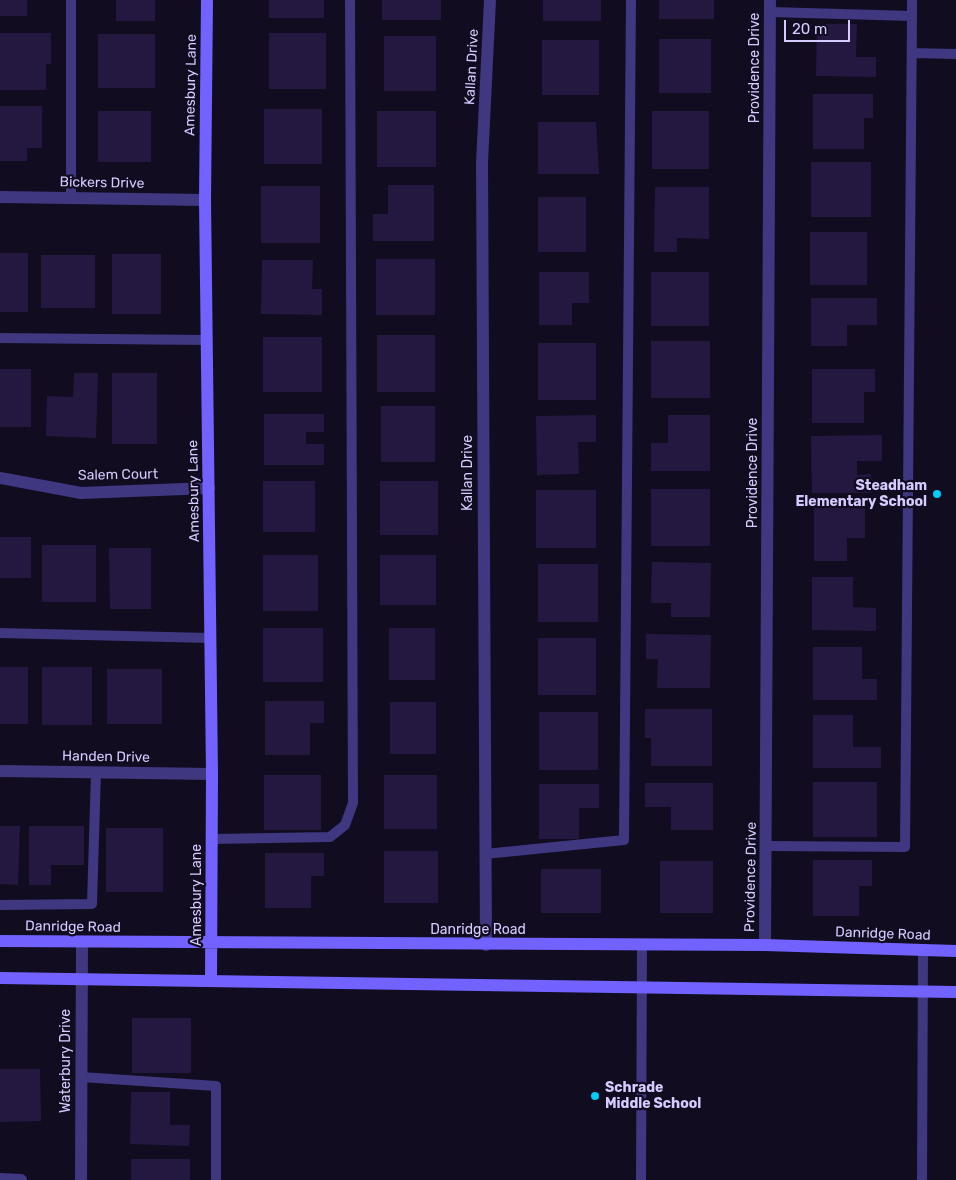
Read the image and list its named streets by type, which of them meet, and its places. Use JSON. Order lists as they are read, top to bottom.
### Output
{
  "streets": {
    "street": [
      "Kallan Drive",
      "Providence Drive",
      "Amesbury Lane",
      "Bickers Drive",
      "Salem Court",
      "Handen Drive",
      "Danridge Road",
      "Waterbury Drive"
    ]
  },
  "crossings": [
    ["Kallan Drive", "Danridge Road"],
    ["Providence Drive", "Danridge Road"],
    ["Amesbury Lane", "Bickers Drive"],
    ["Amesbury Lane", "Salem Court"],
    ["Amesbury Lane", "Handen Drive"],
    ["Amesbury Lane", "Danridge Road"],
    ["Danridge Road", "Waterbury Drive"]
  ],
  "places": ["Steadham Elementary School", "Schrade Middle School"],
  "scale_bar": "20 m"
}
